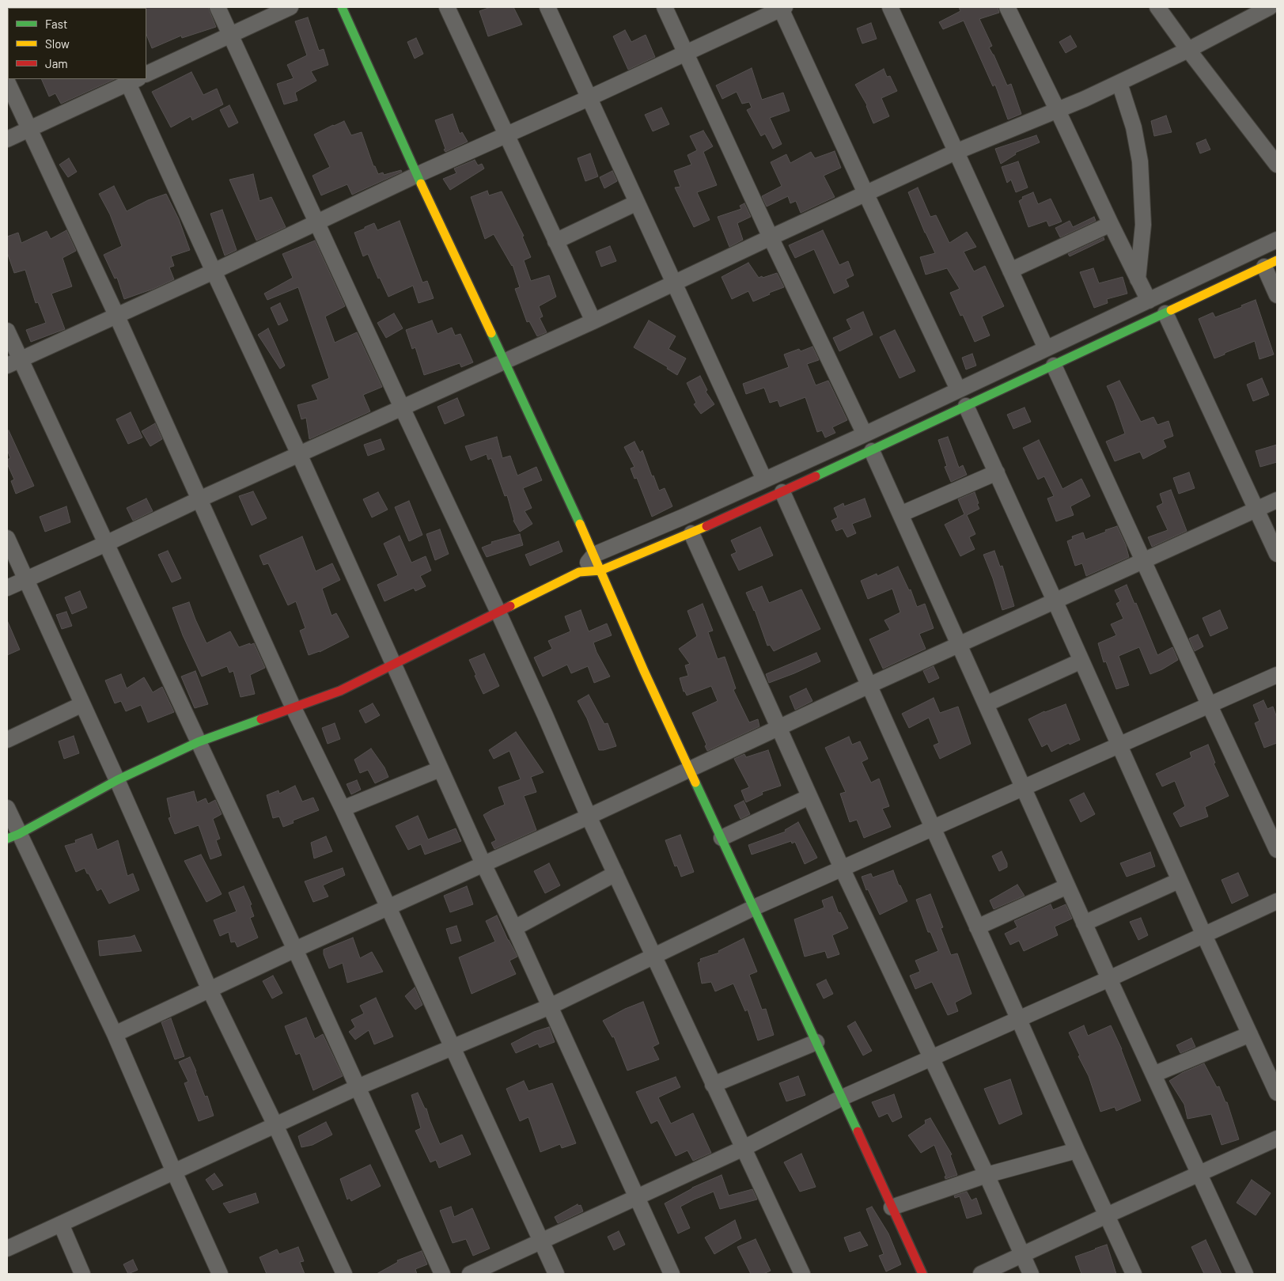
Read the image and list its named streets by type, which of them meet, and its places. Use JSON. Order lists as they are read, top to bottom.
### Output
{
  "legend": ["Fast", "Slow", "Jam"]
}
